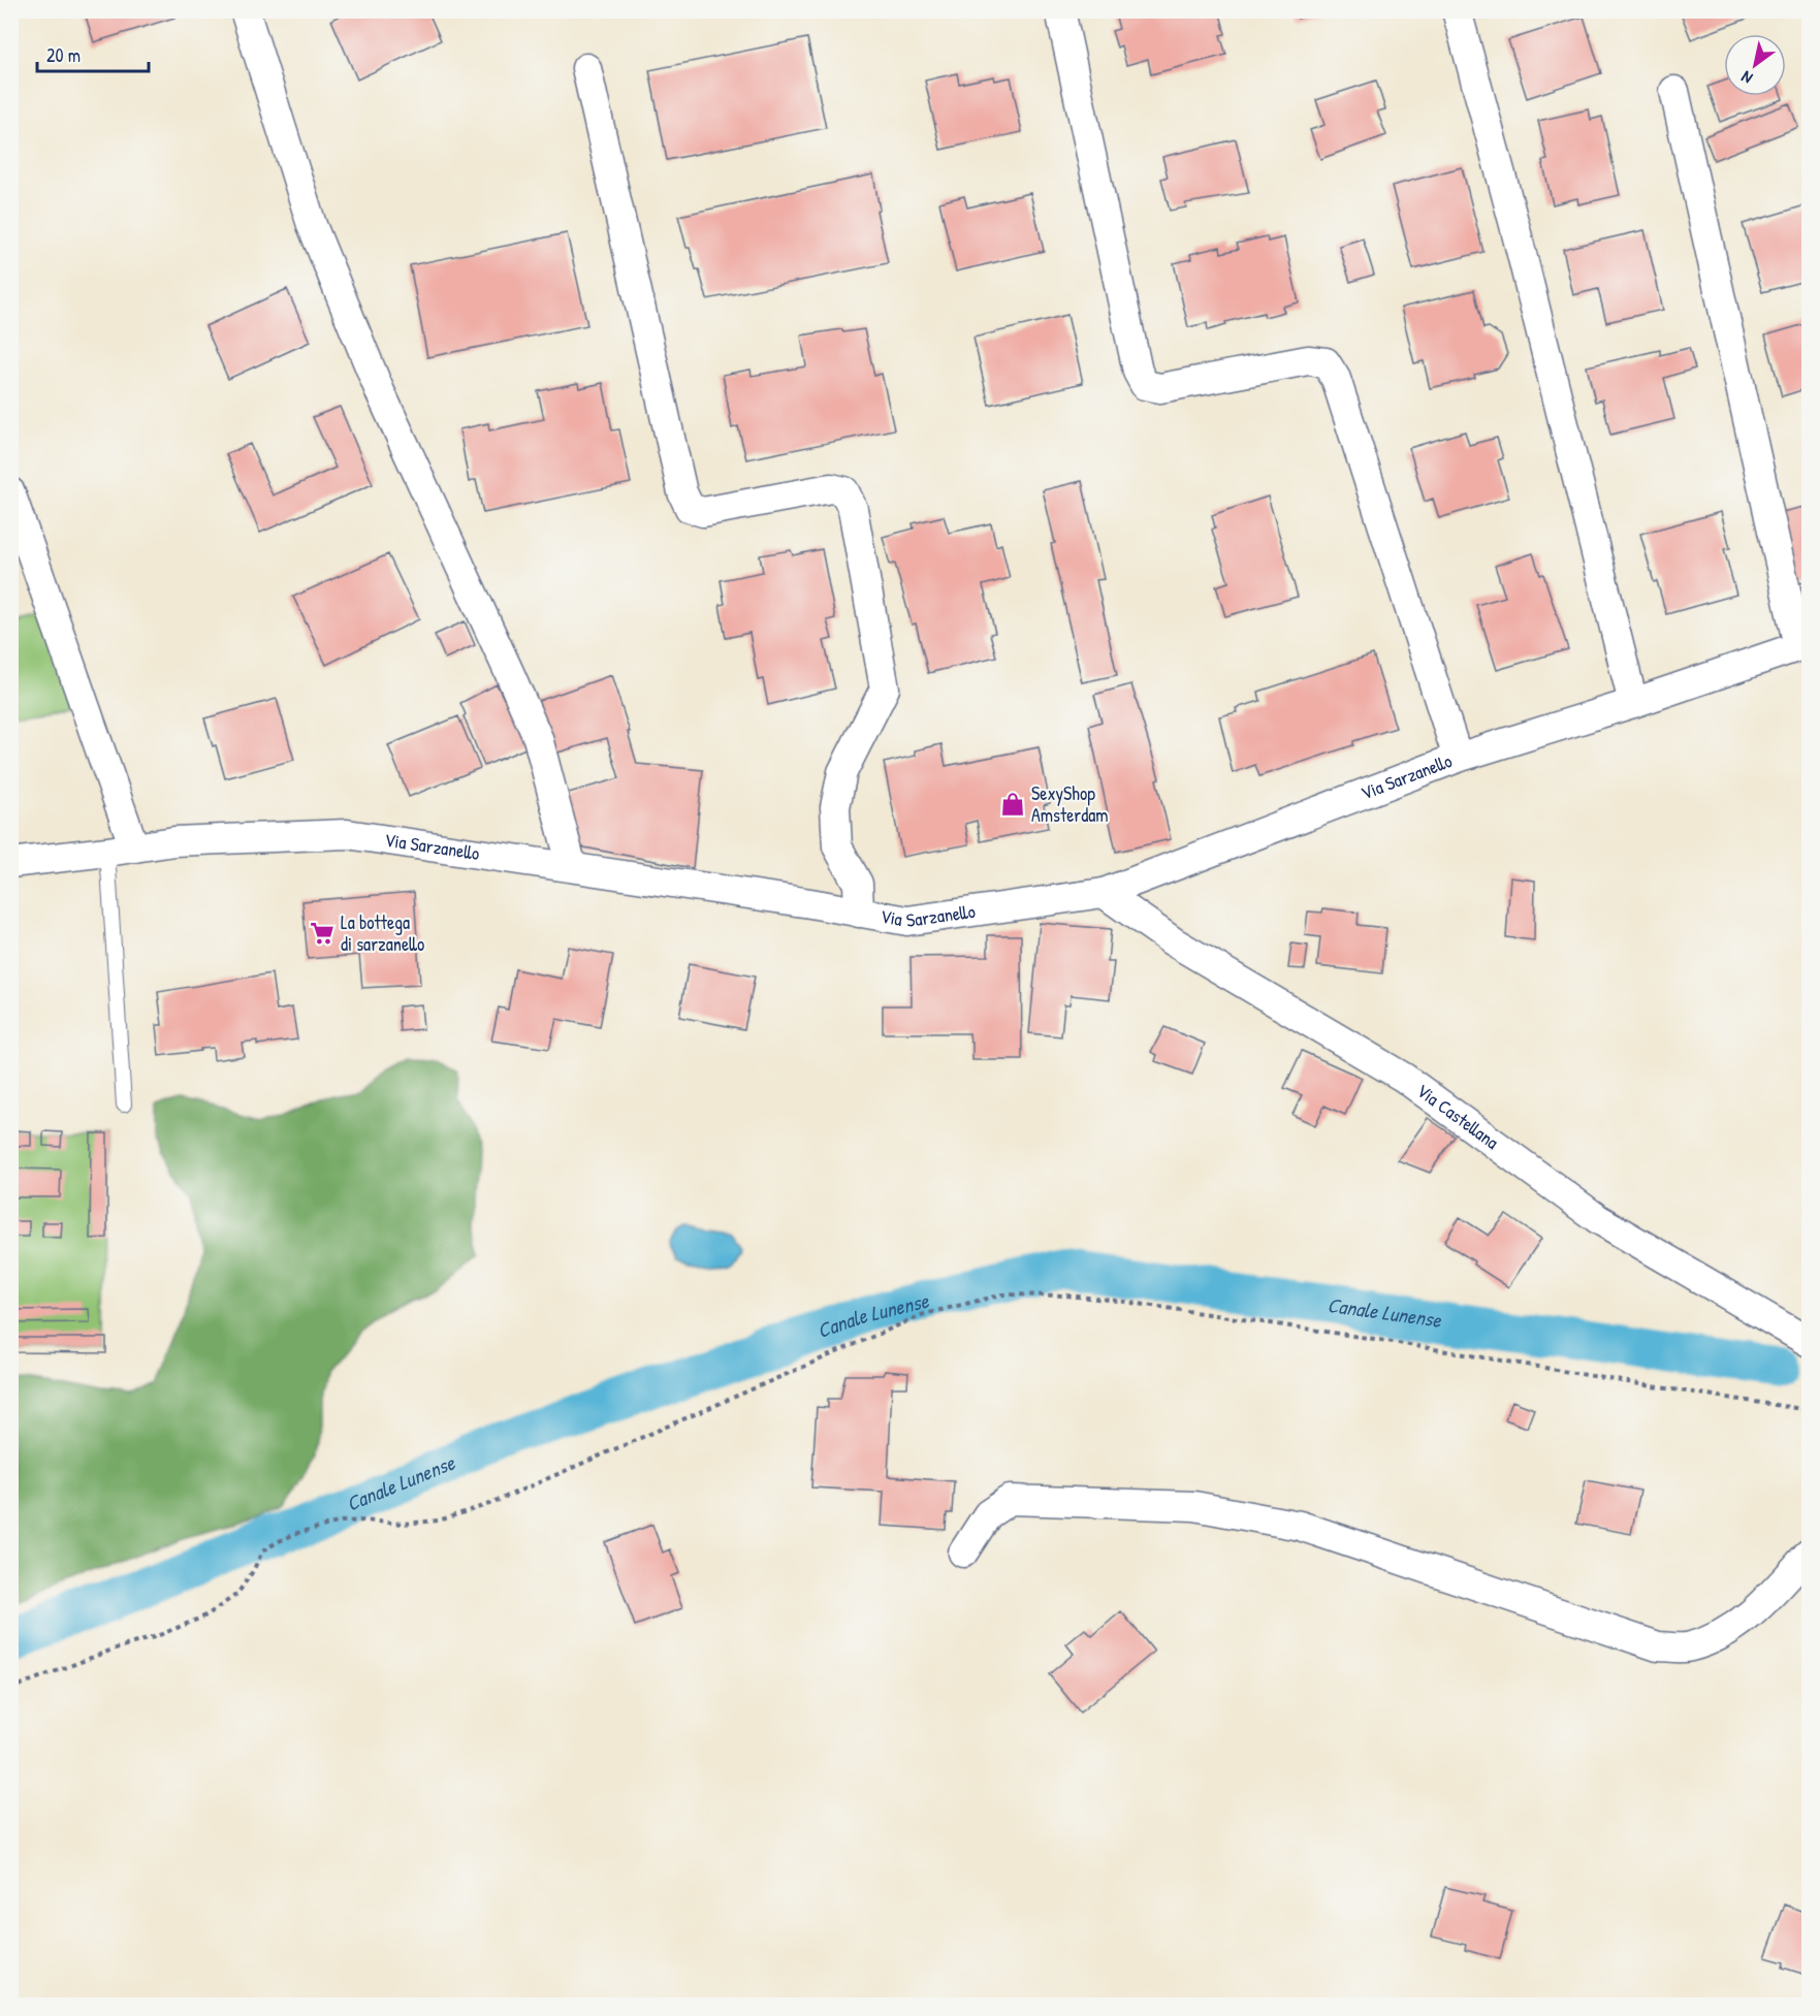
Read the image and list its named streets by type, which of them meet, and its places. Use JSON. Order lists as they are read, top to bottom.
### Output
{
  "streets": {
    "street": ["Via Sarzanello", "Via Castellana"]
  },
  "crossings": [
    ["Via Sarzanello", "Via Castellana"]
  ],
  "water": ["Canale Lunense"],
  "places": {
    "shop": ["SexyShop Amsterdam"],
    "supermarket": ["La bottega di sarzanello"]
  },
  "scale_bar": "20 m",
  "north": "bottom left"
}
